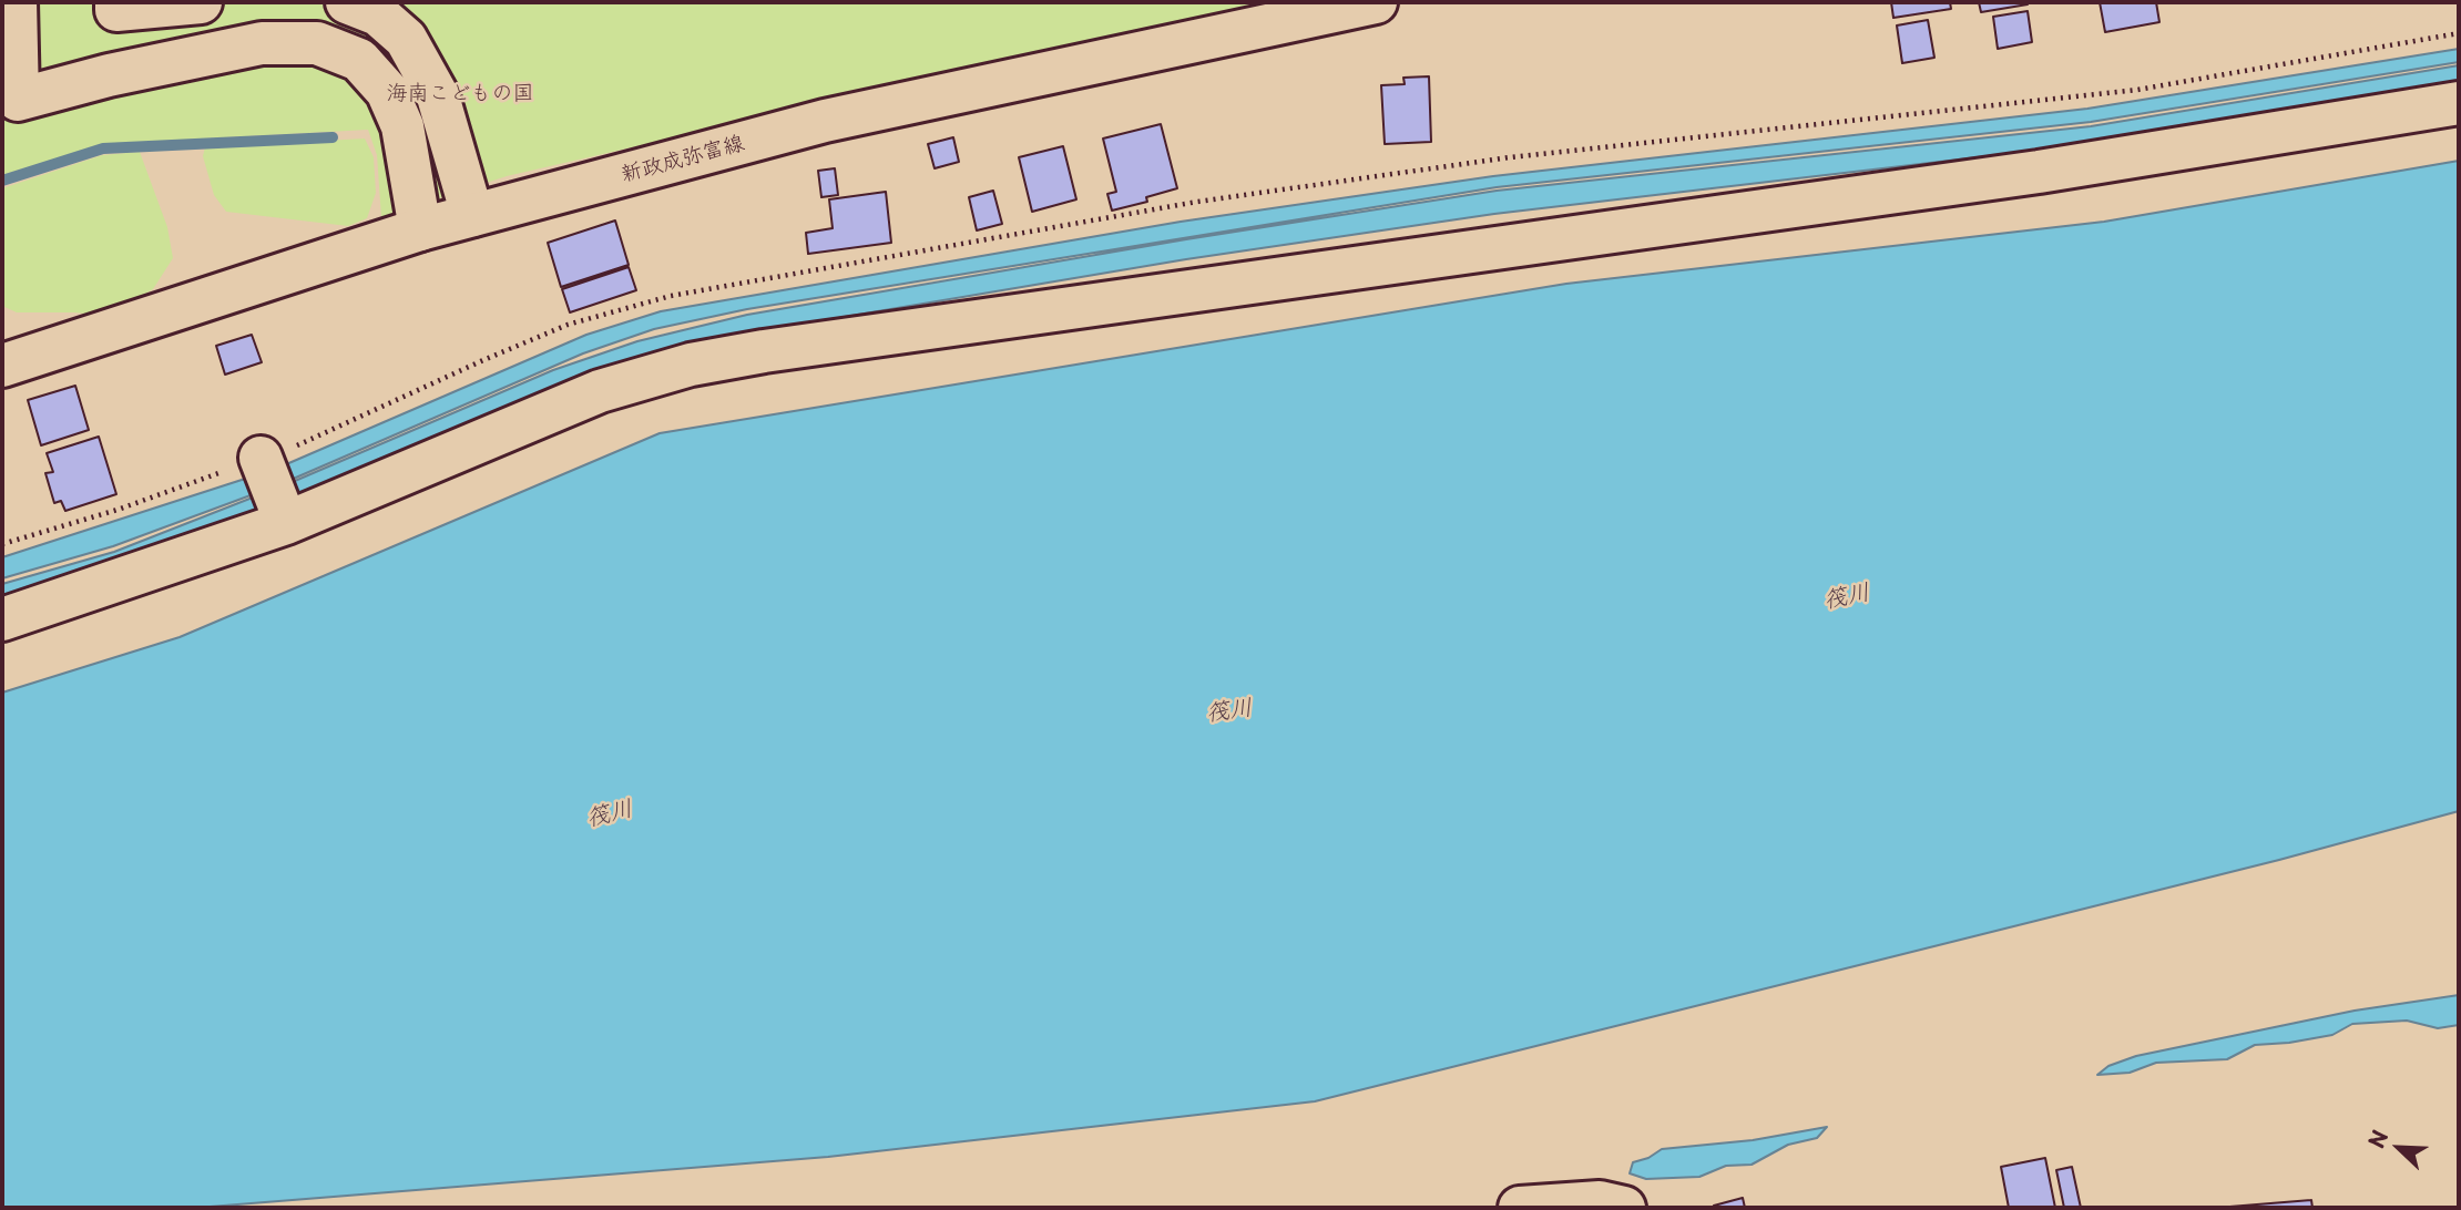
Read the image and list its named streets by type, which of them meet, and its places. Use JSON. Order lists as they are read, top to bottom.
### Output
{
  "streets": {
    "street": ["新政成弥富線"]
  },
  "water": ["筏川"],
  "parks": ["海南こどもの国"],
  "north": "top left"
}
